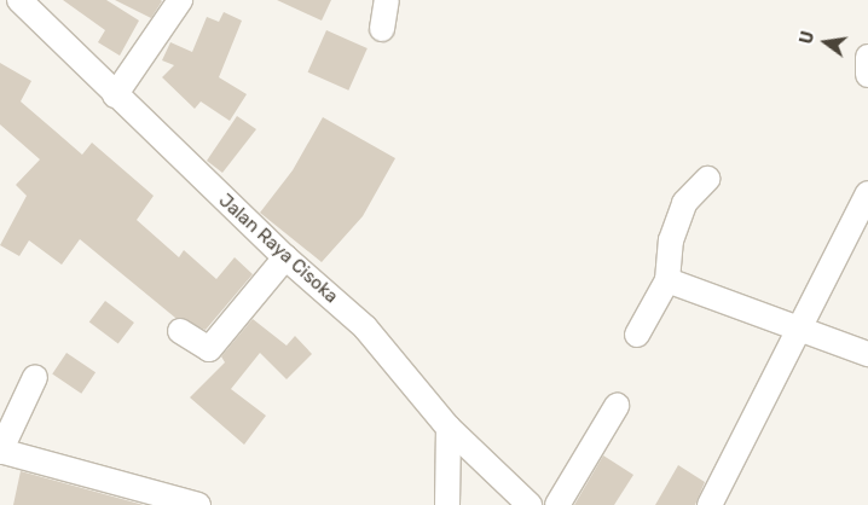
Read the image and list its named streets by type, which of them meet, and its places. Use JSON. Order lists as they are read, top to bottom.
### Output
{
  "streets": {
    "street": ["Jalan Raya Cisoka"]
  },
  "north": "left"
}
